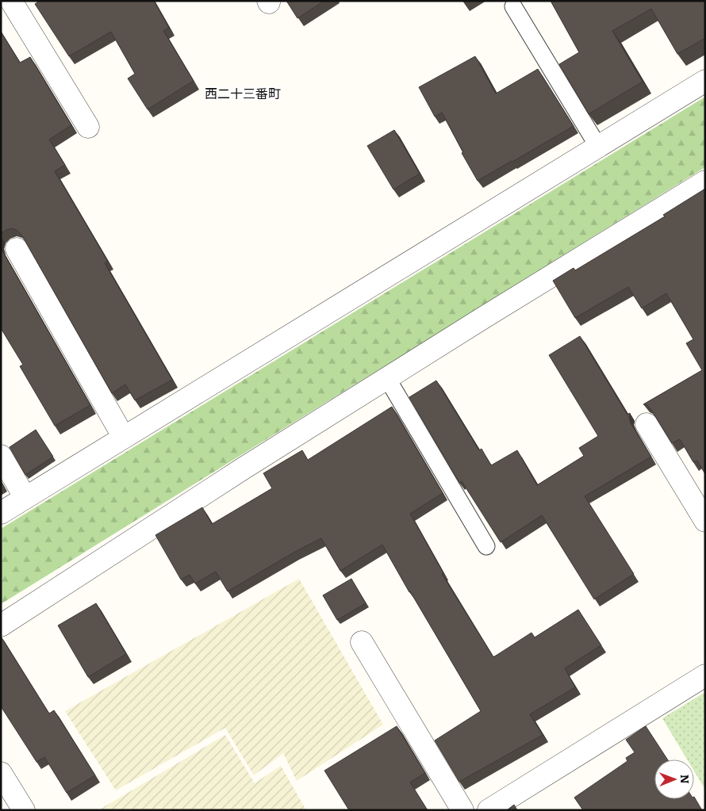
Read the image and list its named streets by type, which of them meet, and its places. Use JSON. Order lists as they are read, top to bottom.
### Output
{
  "districts": ["西二十三番町"],
  "north": "right"
}
